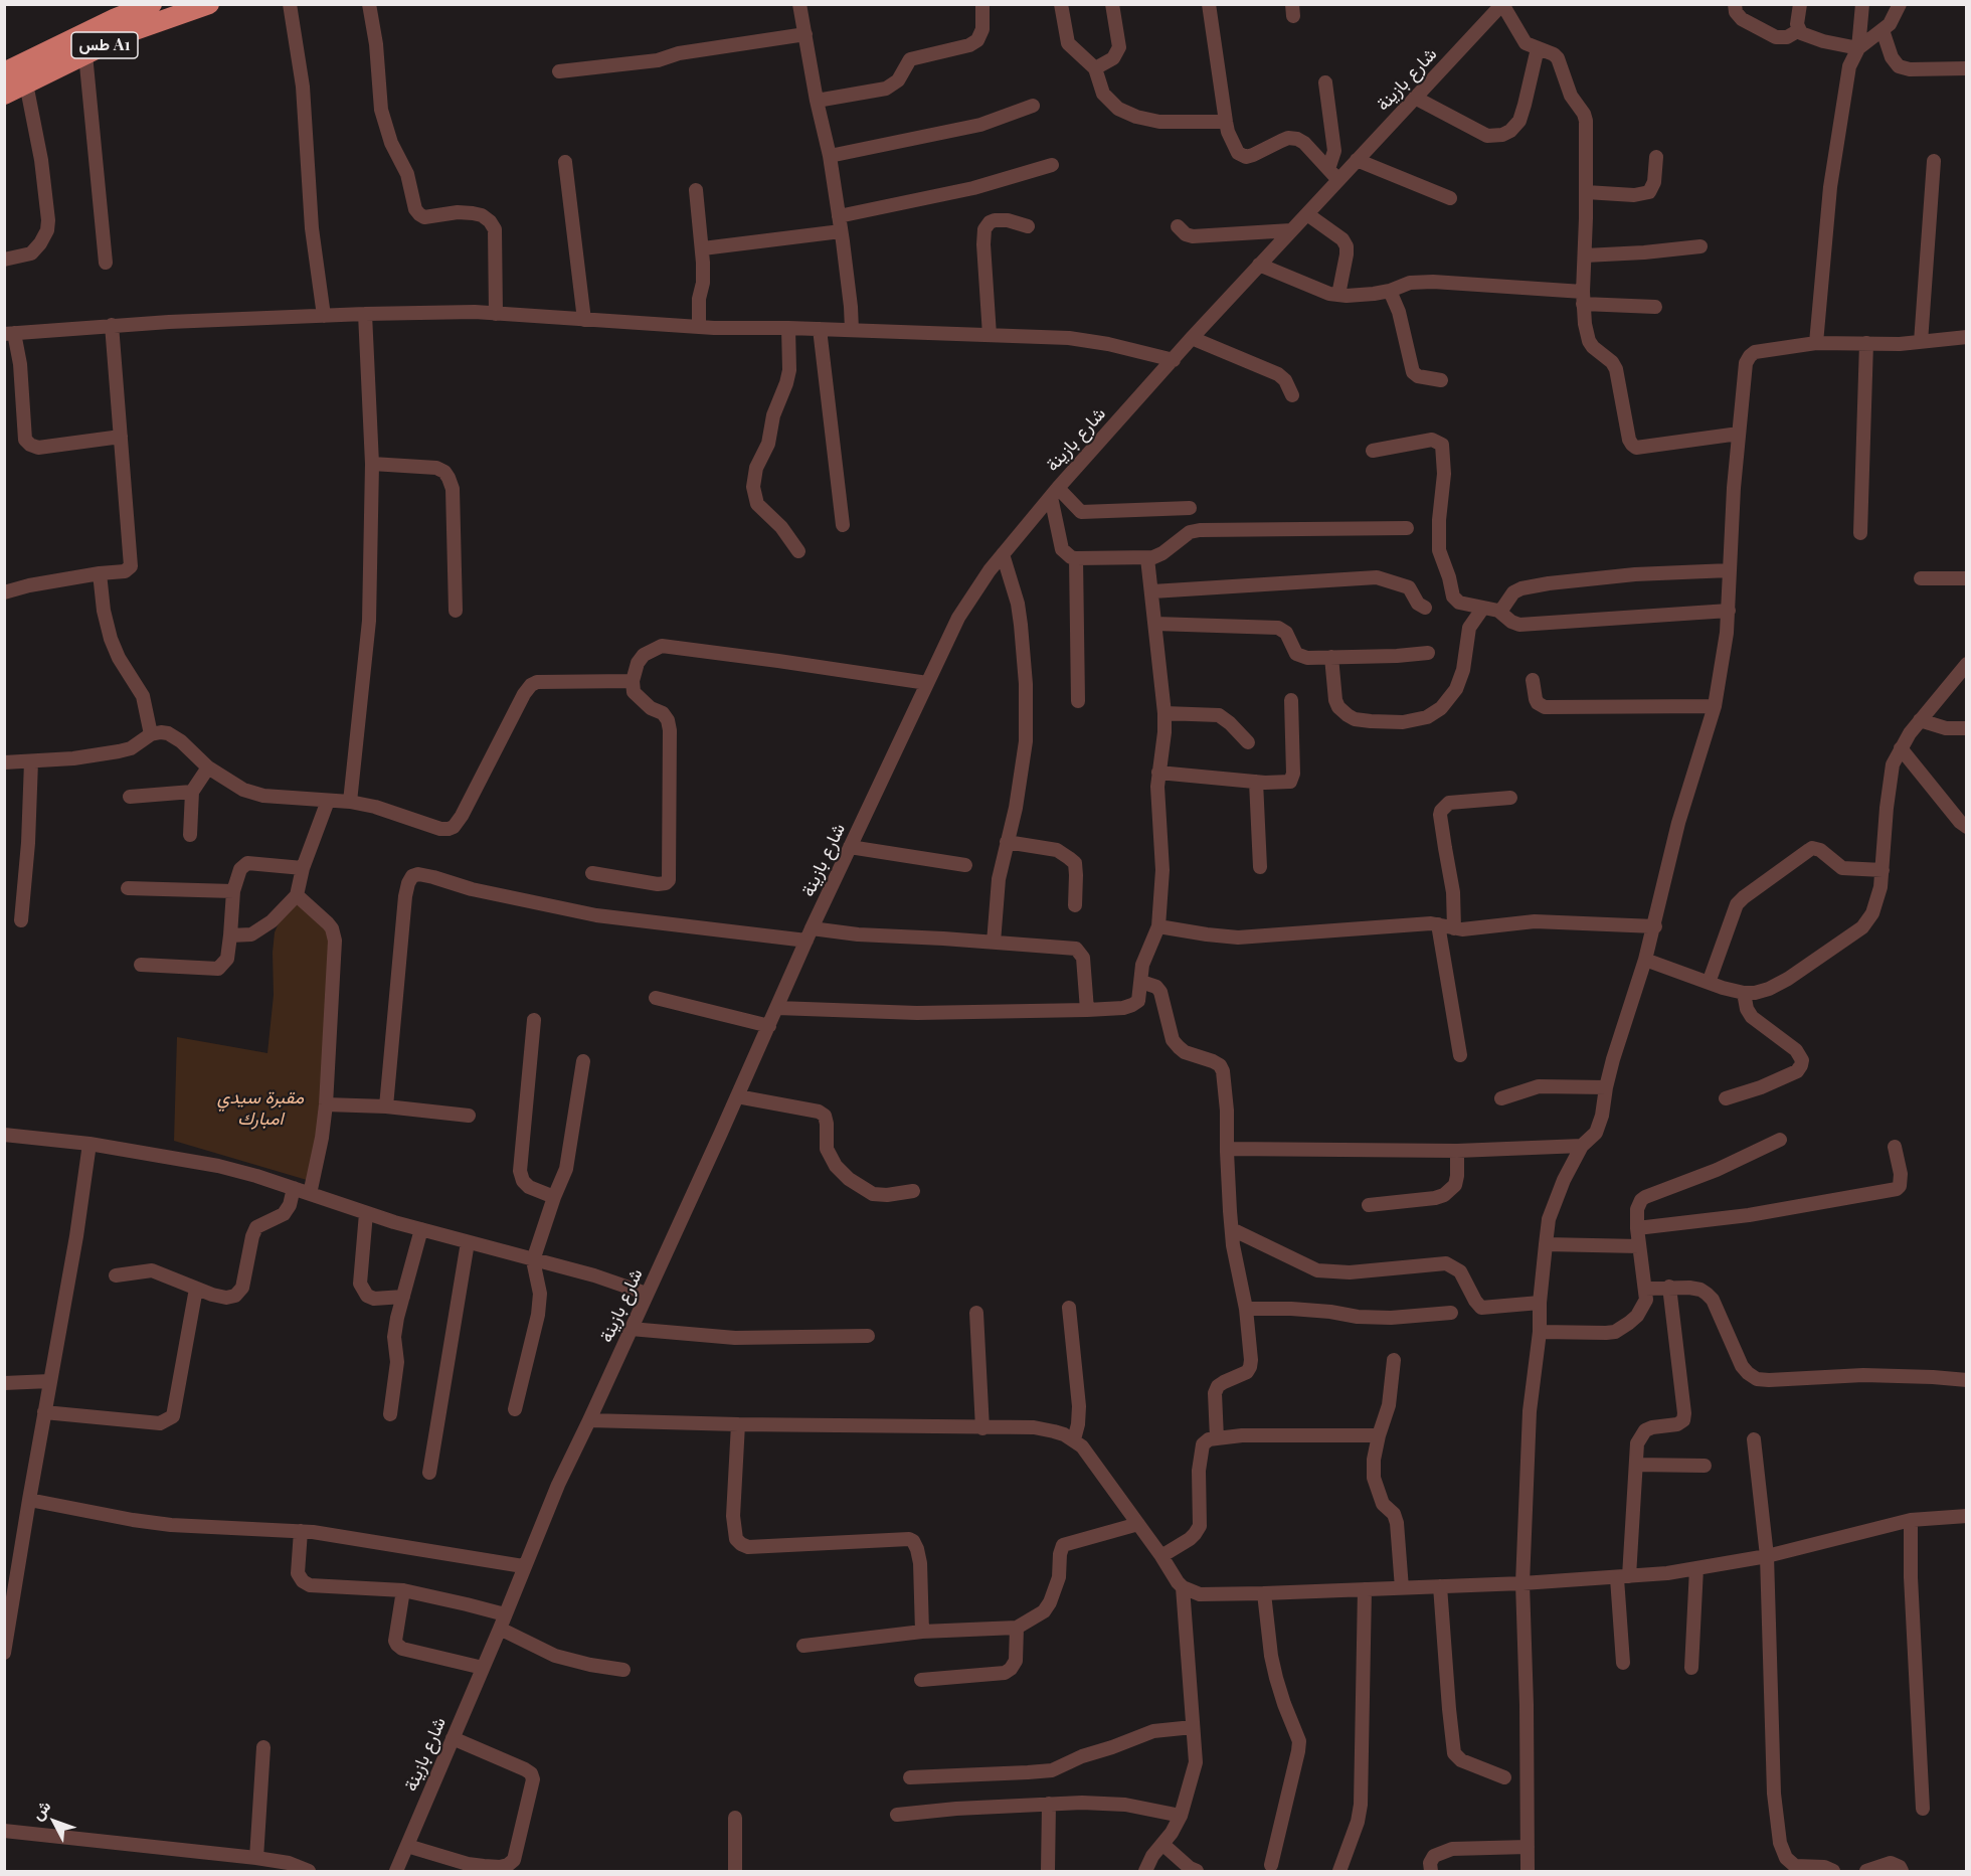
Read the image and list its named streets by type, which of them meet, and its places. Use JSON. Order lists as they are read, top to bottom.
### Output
{
  "streets": {
    "highway": ["طس A1"],
    "street": ["شارع بازينة"]
  },
  "parks": ["مقبرة سيدي امبارك"],
  "north": "top left"
}
